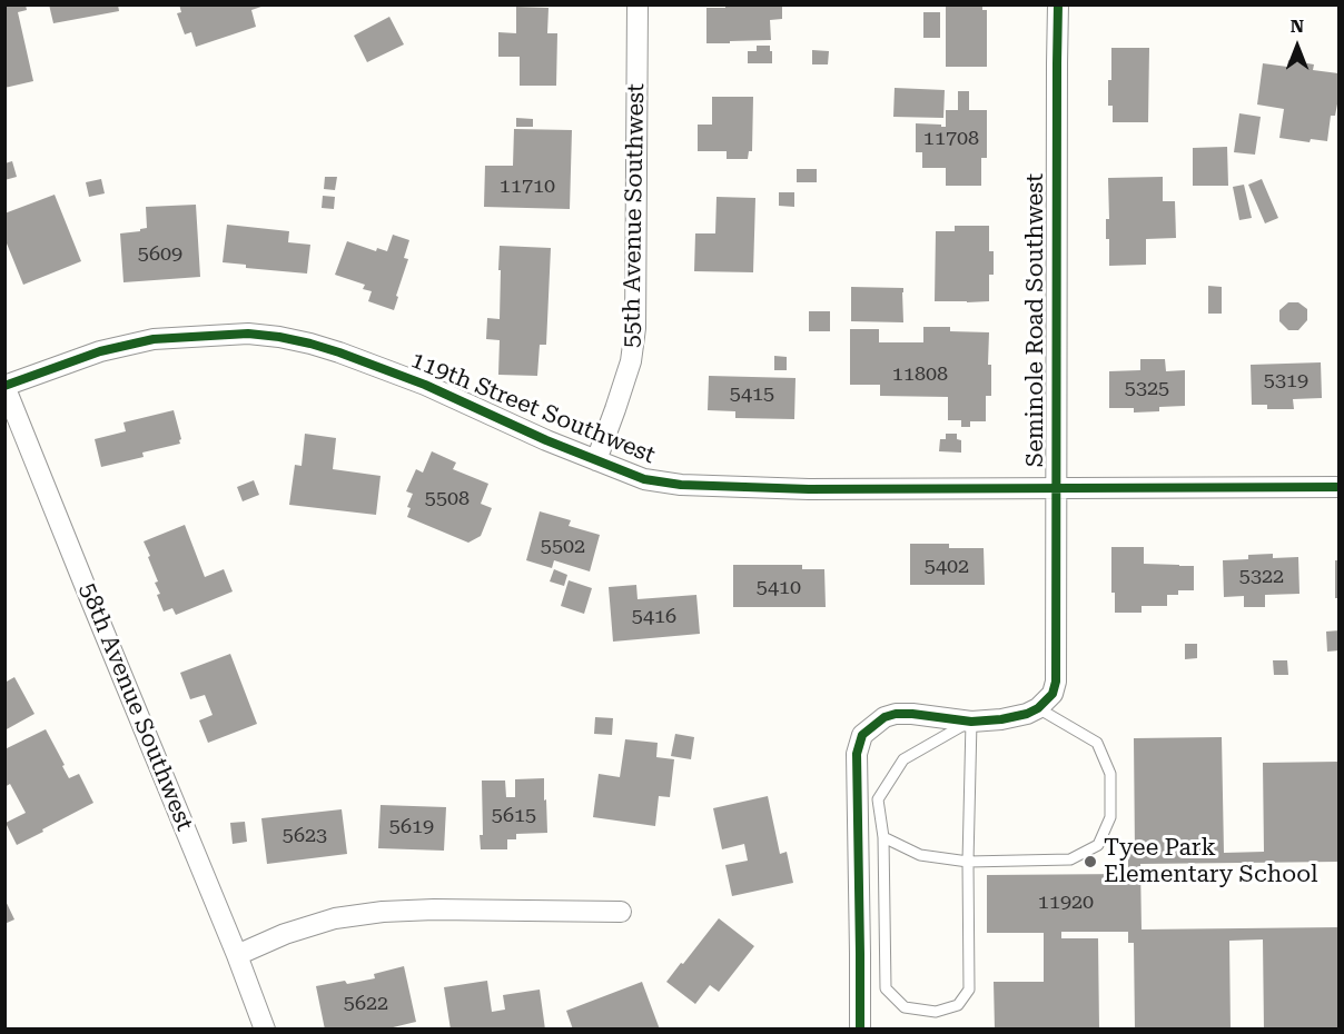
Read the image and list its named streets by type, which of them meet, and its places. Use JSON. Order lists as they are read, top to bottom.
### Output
{
  "streets": {
    "street": [
      "55th Avenue Southwest",
      "Seminole Road Southwest",
      "119th Street Southwest",
      "58th Avenue Southwest"
    ]
  },
  "crossings": [
    ["55th Avenue Southwest", "119th Street Southwest"],
    ["Seminole Road Southwest", "119th Street Southwest"],
    ["119th Street Southwest", "58th Avenue Southwest"]
  ],
  "places": ["Tyee Park Elementary School"],
  "house_numbers": [
    "11708",
    "11710",
    "5609",
    "11808",
    "5319",
    "5325",
    "5415",
    "5508",
    "5502",
    "5402",
    "5322",
    "5410",
    "5416",
    "5615",
    "5619",
    "5623",
    "11920",
    "5622"
  ],
  "north": "top"
}
